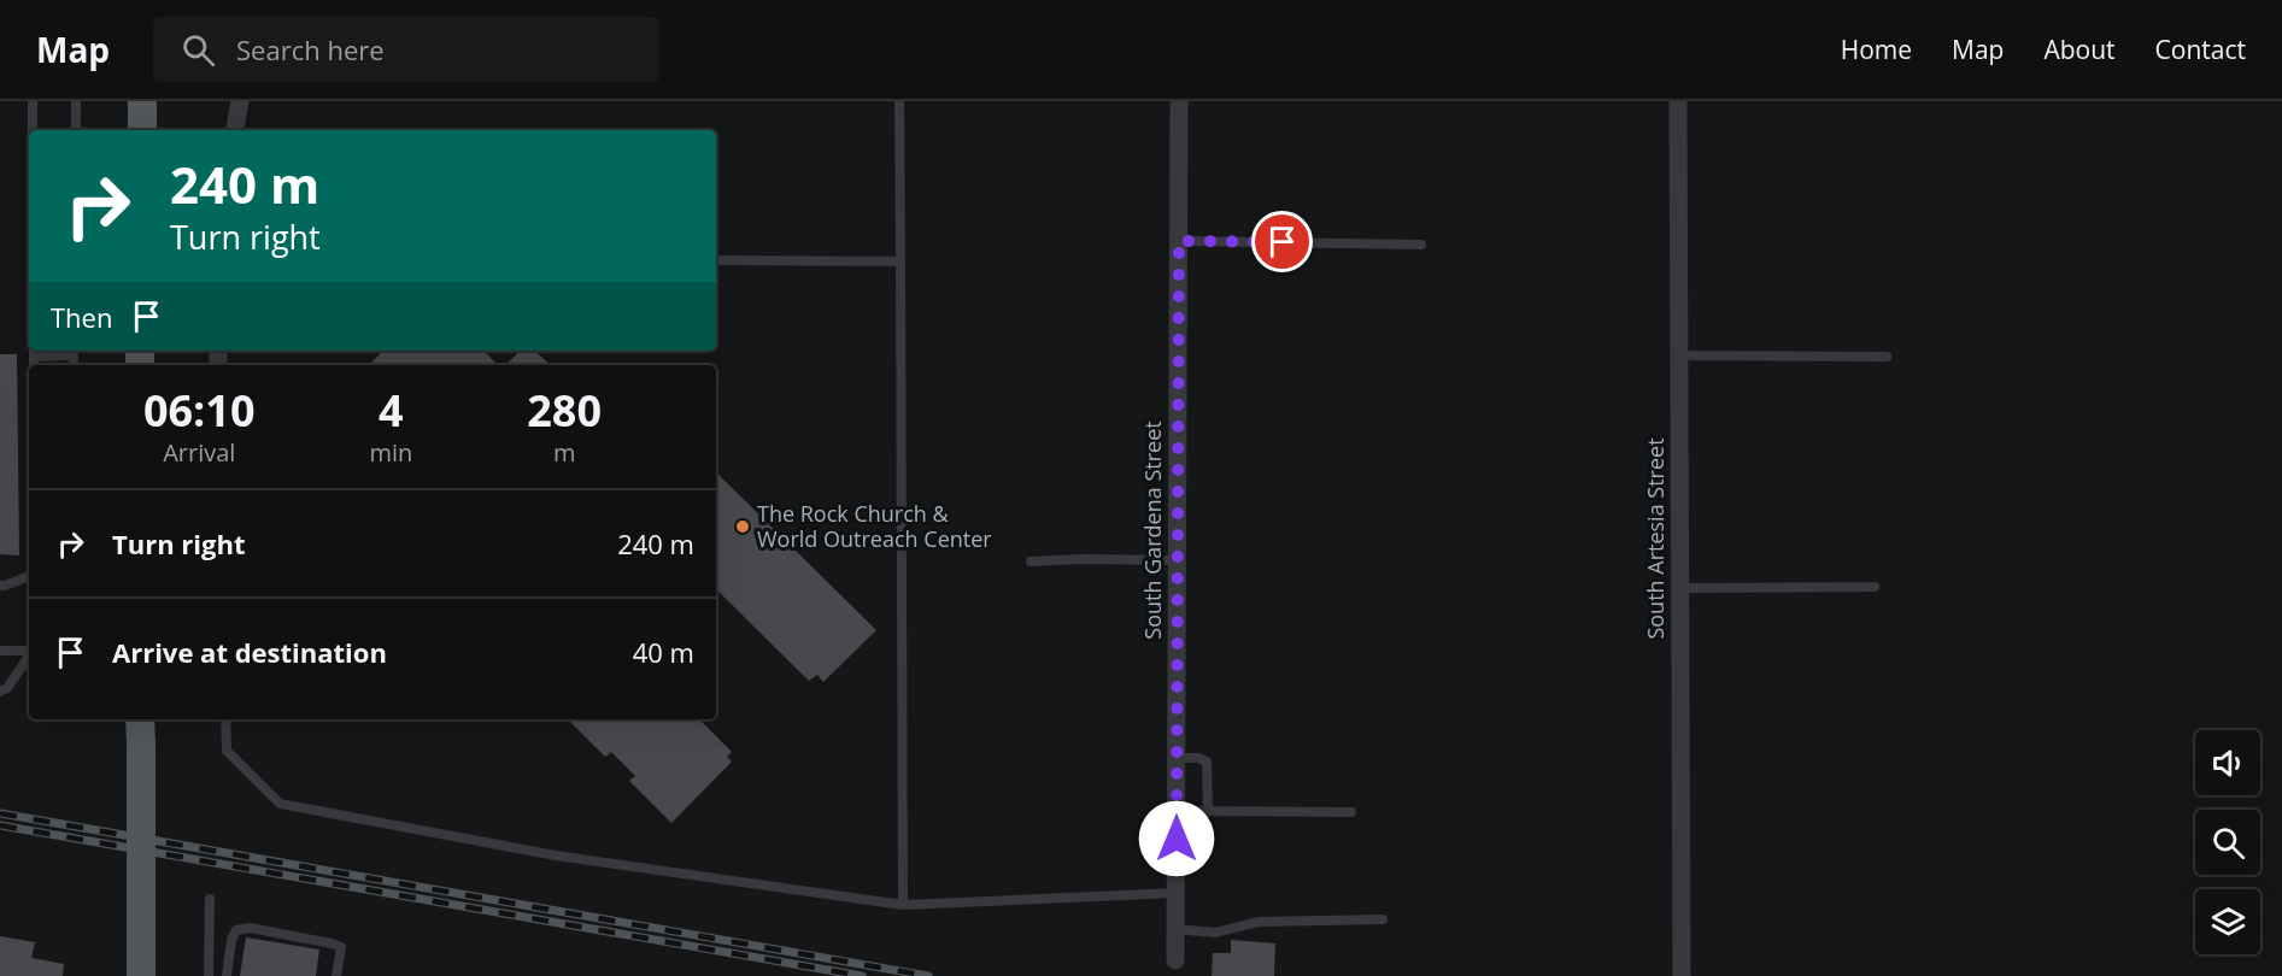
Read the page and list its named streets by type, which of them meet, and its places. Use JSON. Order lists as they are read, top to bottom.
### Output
{
  "streets": {
    "street": ["South Gardena Street", "South Artesia Street"]
  },
  "places": ["The Rock Church & World Outreach Center"],
  "page": {
    "header": "Map",
    "search": "Search here",
    "nav": [
      "Home",
      "Map",
      "About",
      "Contact"
    ],
    "turn": ["240 m", "Turn right"],
    "then": "Then",
    "eta": [
      "06:10",
      "Arrival",
      "4",
      "min",
      "280",
      "m"
    ],
    "list": [
      {
        "name": "Turn right",
        "value": "240 m"
      },
      {
        "name": "Arrive at destination",
        "value": "40 m"
      }
    ]
  }
}
